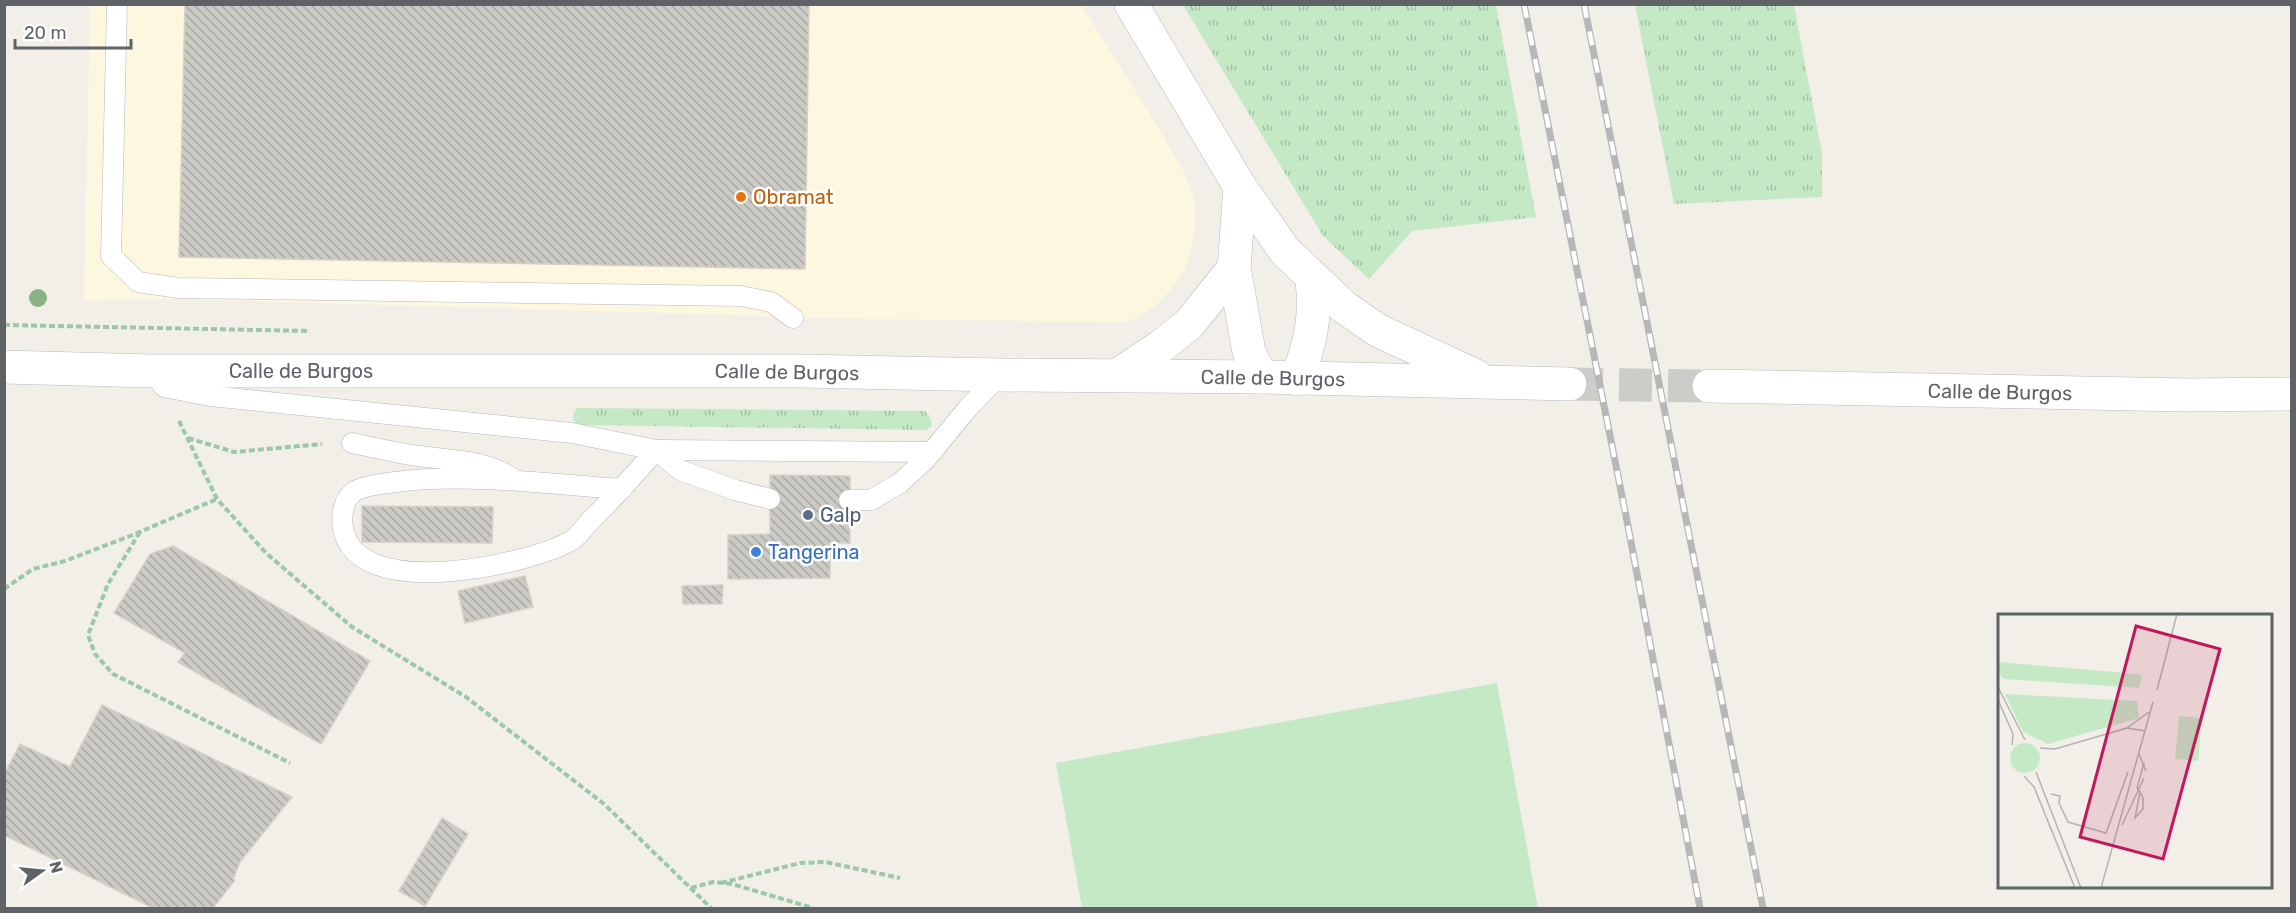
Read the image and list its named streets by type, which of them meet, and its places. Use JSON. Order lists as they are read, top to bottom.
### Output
{
  "streets": {
    "street": ["Calle de Burgos"]
  },
  "places": ["Obramat", "Galp", "Tangerina"],
  "scale_bar": "20 m",
  "north": "right"
}
